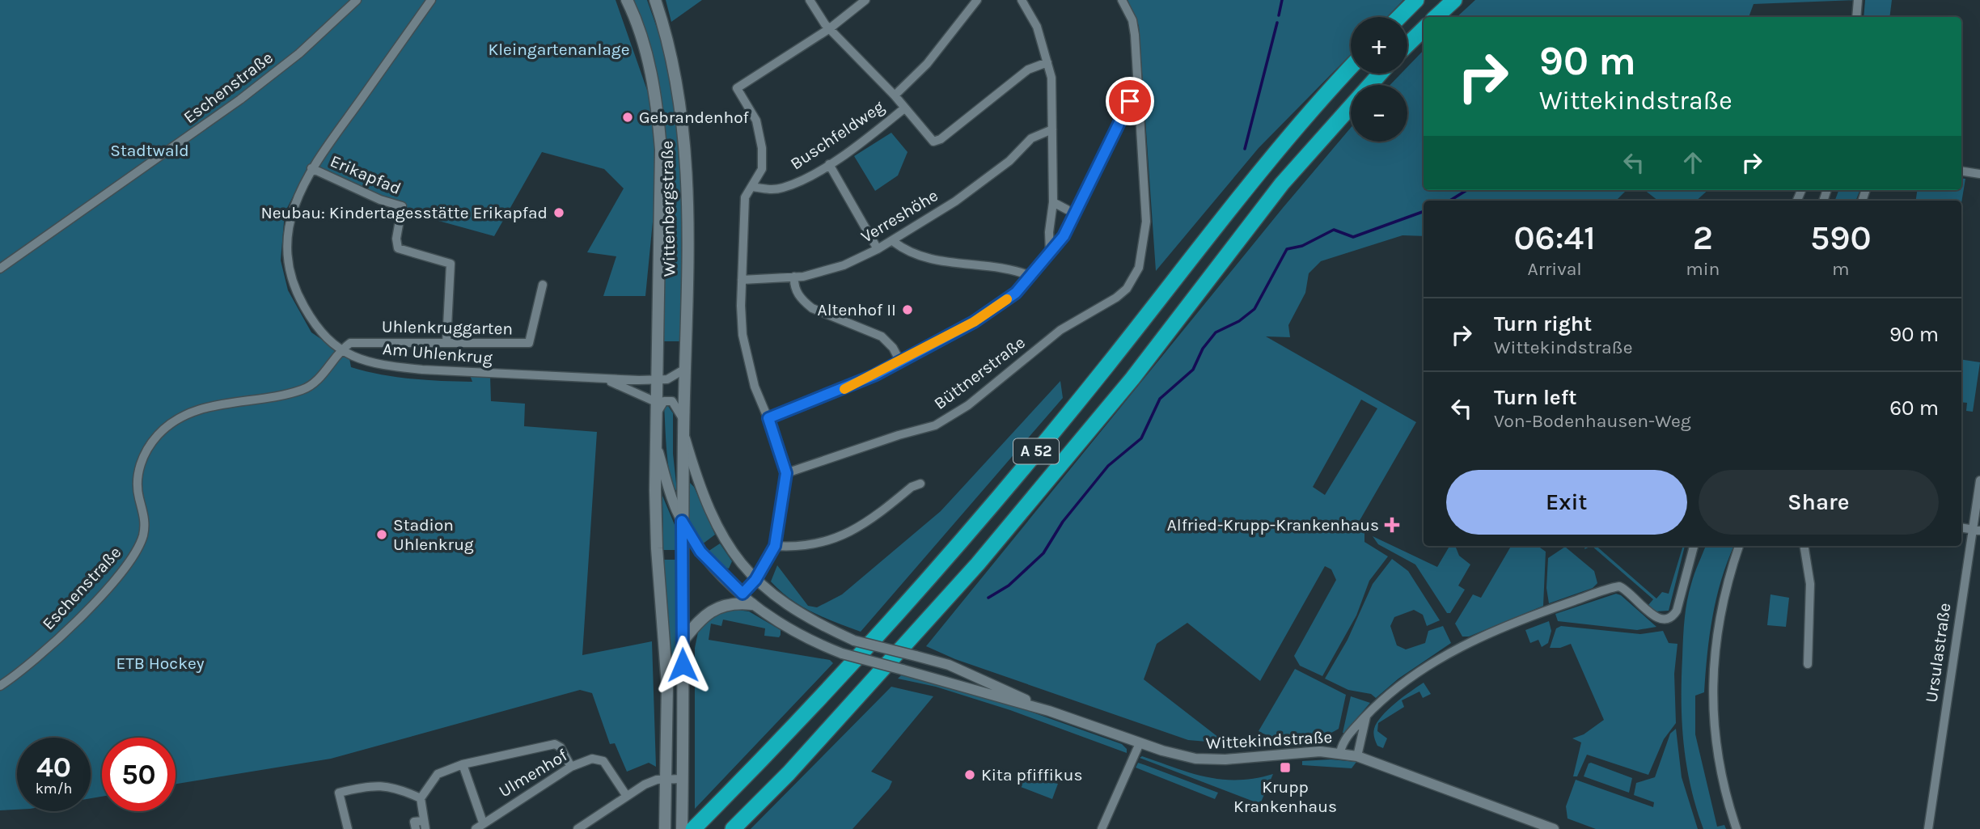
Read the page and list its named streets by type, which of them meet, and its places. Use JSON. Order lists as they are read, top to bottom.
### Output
{
  "streets": {
    "highway": ["A 52"],
    "main road": ["Wittenbergstraße"],
    "street": [
      "Eschenstraße",
      "Buschfeldweg",
      "Erikapfad",
      "Verreshöhe",
      "Uhlenkruggarten",
      "Am Uhlenkrug",
      "Büttnerstraße",
      "Ursulastraße",
      "Wittekindstraße",
      "Ulmenhof"
    ]
  },
  "crossings": [
    ["Eschenstraße", "Uhlenkruggarten"],
    ["Eschenstraße", "Am Uhlenkrug"],
    ["Erikapfad", "Uhlenkruggarten"],
    ["Erikapfad", "Am Uhlenkrug"],
    ["Wittenbergstraße", "Am Uhlenkrug"],
    ["Wittenbergstraße", "A 52"],
    ["Wittenbergstraße", "Wittekindstraße"],
    ["Uhlenkruggarten", "Am Uhlenkrug"]
  ],
  "parks": ["Kleingartenanlage", "Stadtwald", "ETB Hockey"],
  "places": {
    "other": [
      "Gebrandenhof",
      "Neubau: Kindertagesstätte Erikapfad",
      "Altenhof II",
      "Stadion Uhlenkrug",
      "Kita pfiffikus"
    ],
    "health": ["Alfried-Krupp-Krankenhaus"],
    "transit": ["Krupp Krankenhaus"]
  },
  "page": {
    "map_buttons": ["+", "−"],
    "turn": ["90 m", "Wittekindstraße"],
    "eta": [
      "06:41",
      "Arrival",
      "2",
      "min",
      "590",
      "m"
    ],
    "list": [
      {
        "name": "Turn right",
        "note": "Wittekindstraße",
        "value": "90 m"
      },
      {
        "name": "Turn left",
        "note": "Von-Bodenhausen-Weg",
        "value": "60 m"
      }
    ],
    "buttons": ["Exit", "Share"],
    "speed": "40 km/h",
    "limit": "50"
  }
}
